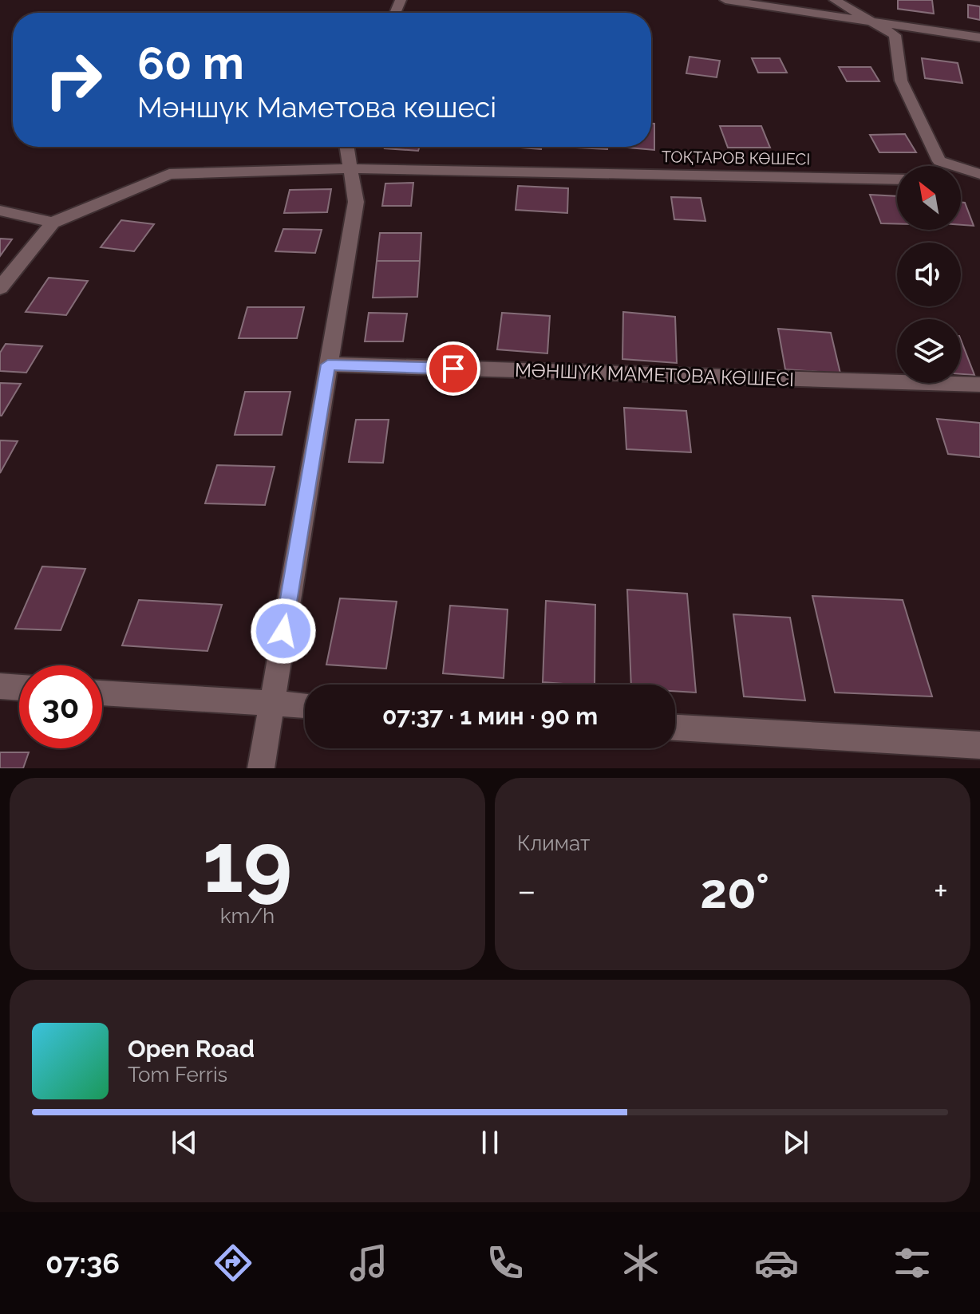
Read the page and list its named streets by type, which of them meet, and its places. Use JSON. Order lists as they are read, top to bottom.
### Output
{
  "streets": {
    "street": ["ТОҚТАРОВ КӨШЕСІ", "МӘНШҮК МАМЕТОВА КӨШЕСІ"]
  },
  "north": "top left",
  "page": {
    "turn": ["60 m", "Мәншүк Маметова көшесі"],
    "limit": "30",
    "trip": "07:37 · 1 мин · 90 m",
    "tile": [
      ["19", "km/h"],
      "Климат"
    ],
    "heat": ["−", "20°", "+"],
    "song": ["Open Road", "Tom Ferris"],
    "tabs": "07:36"
  }
}
